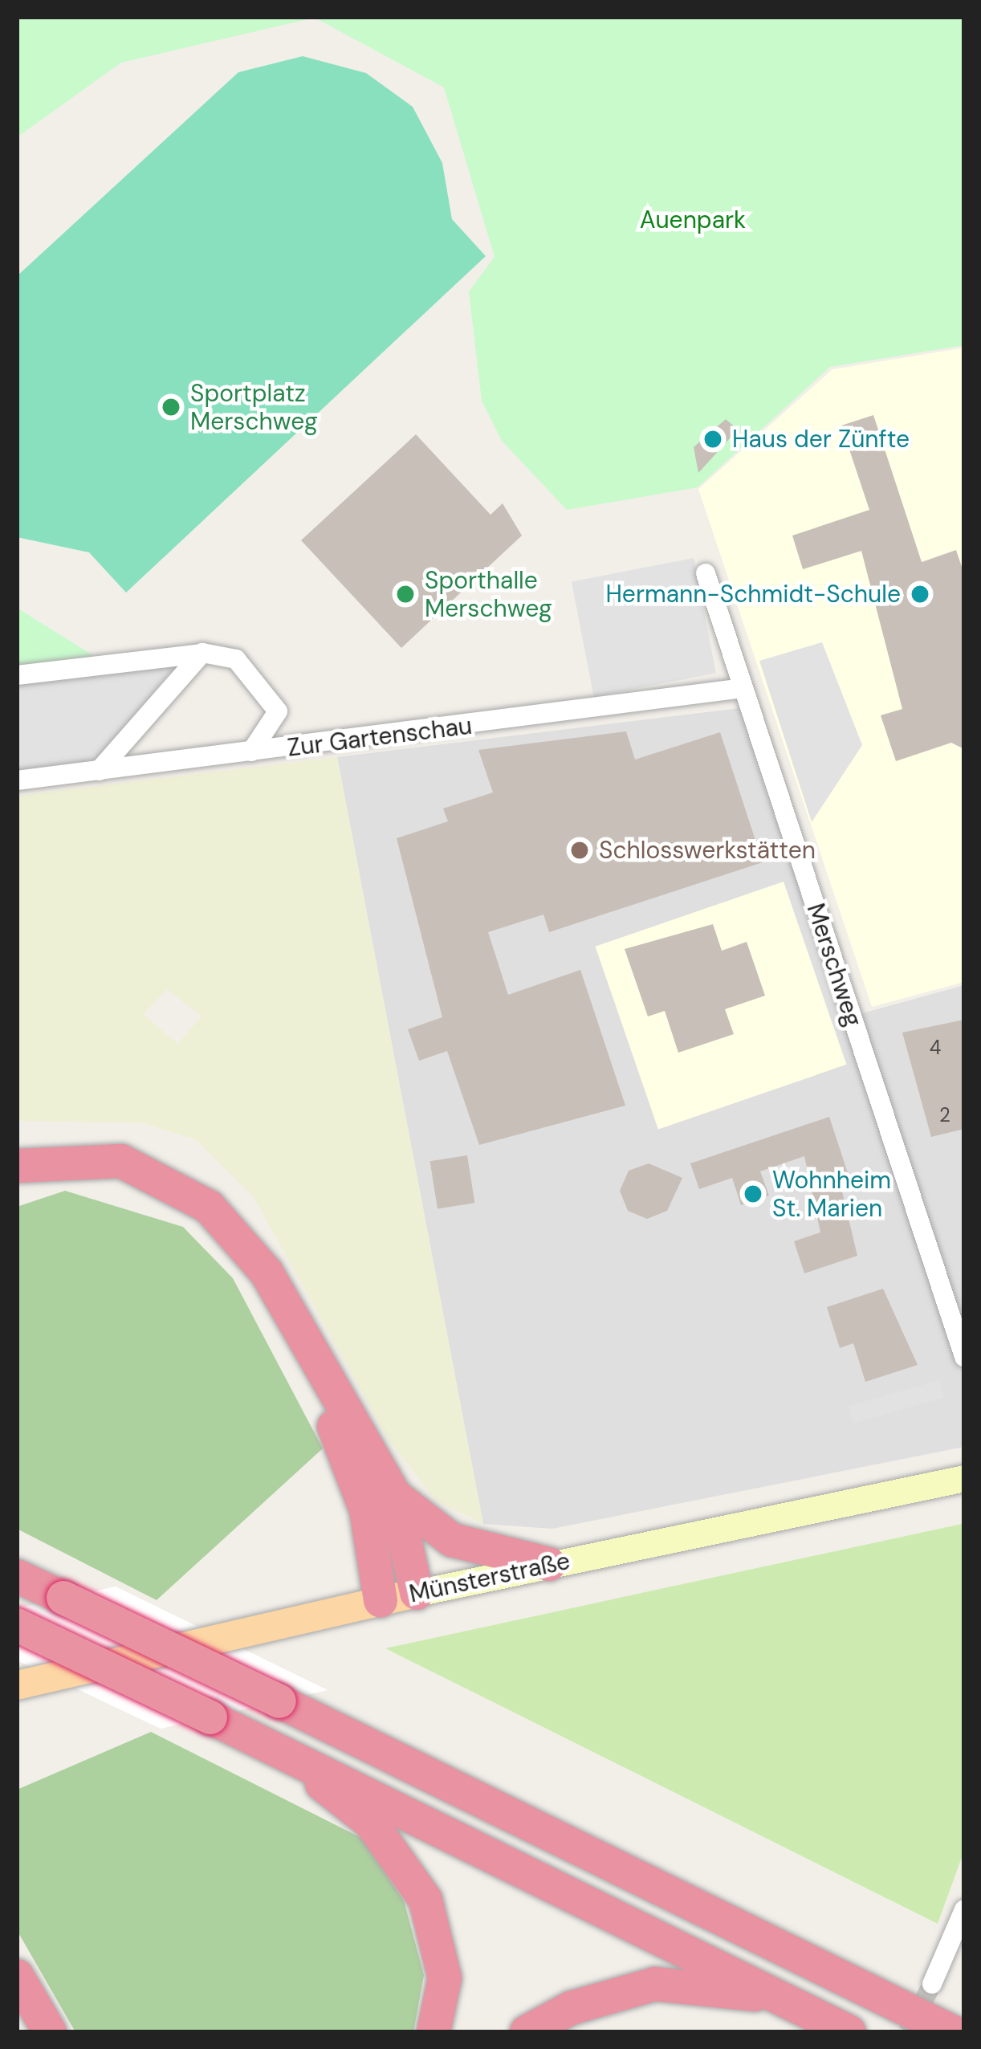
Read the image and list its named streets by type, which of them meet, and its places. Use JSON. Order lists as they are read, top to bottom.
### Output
{
  "streets": {
    "main road": ["Münsterstraße"],
    "street": ["Zur Gartenschau", "Merschweg"]
  },
  "crossings": [
    ["Zur Gartenschau", "Merschweg"]
  ],
  "parks": ["Auenpark"],
  "places": [
    "Sportplatz Merschweg",
    "Haus der Zünfte",
    "Sporthalle Merschweg",
    "Hermann-Schmidt-Schule",
    "Schlosswerkstätten",
    "Wohnheim St. Marien"
  ],
  "house_numbers": ["4", "2"]
}
